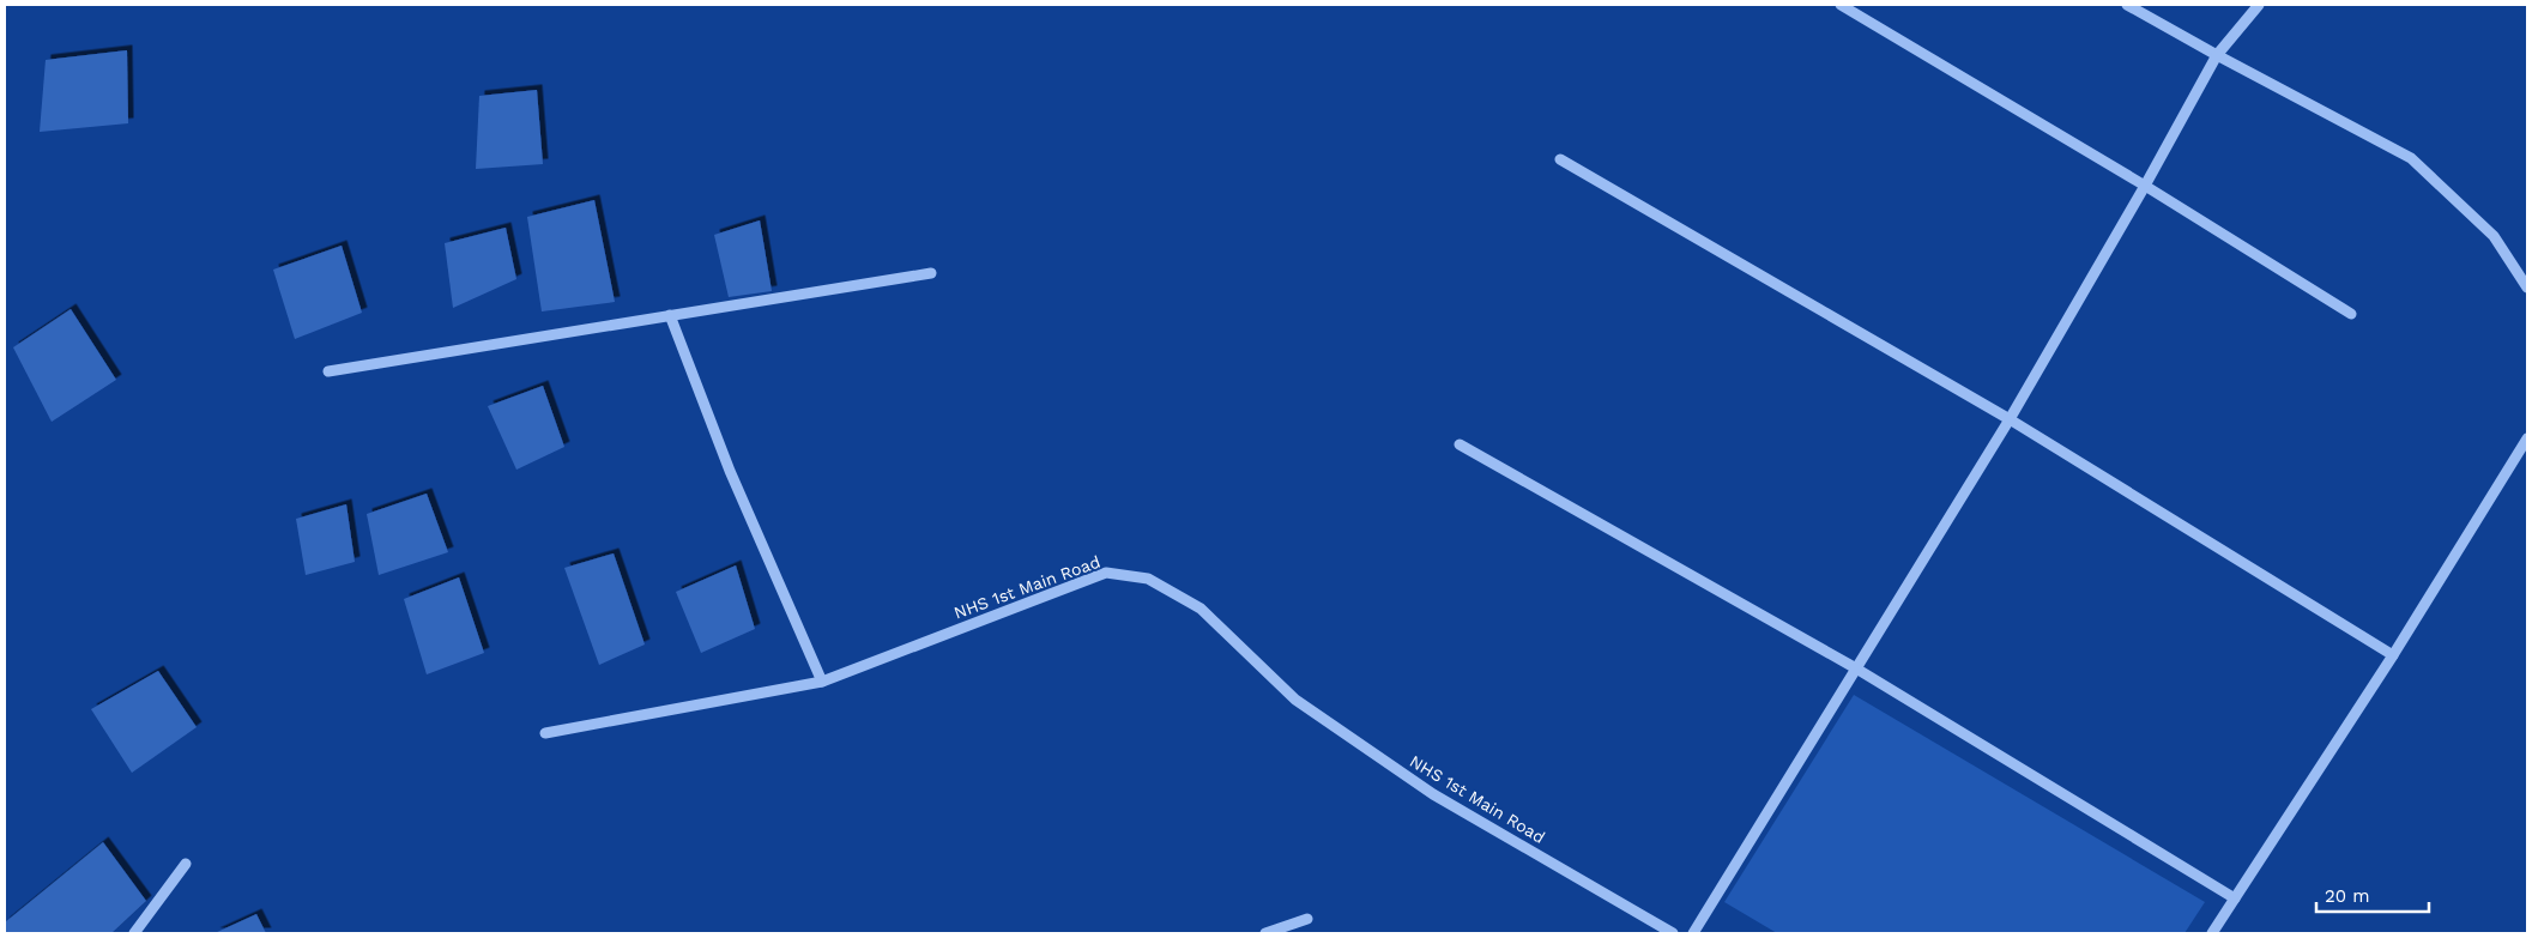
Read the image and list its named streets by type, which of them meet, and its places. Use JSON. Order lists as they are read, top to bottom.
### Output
{
  "streets": {
    "street": ["NHS 1st Main Road"]
  },
  "scale_bar": "20 m"
}
